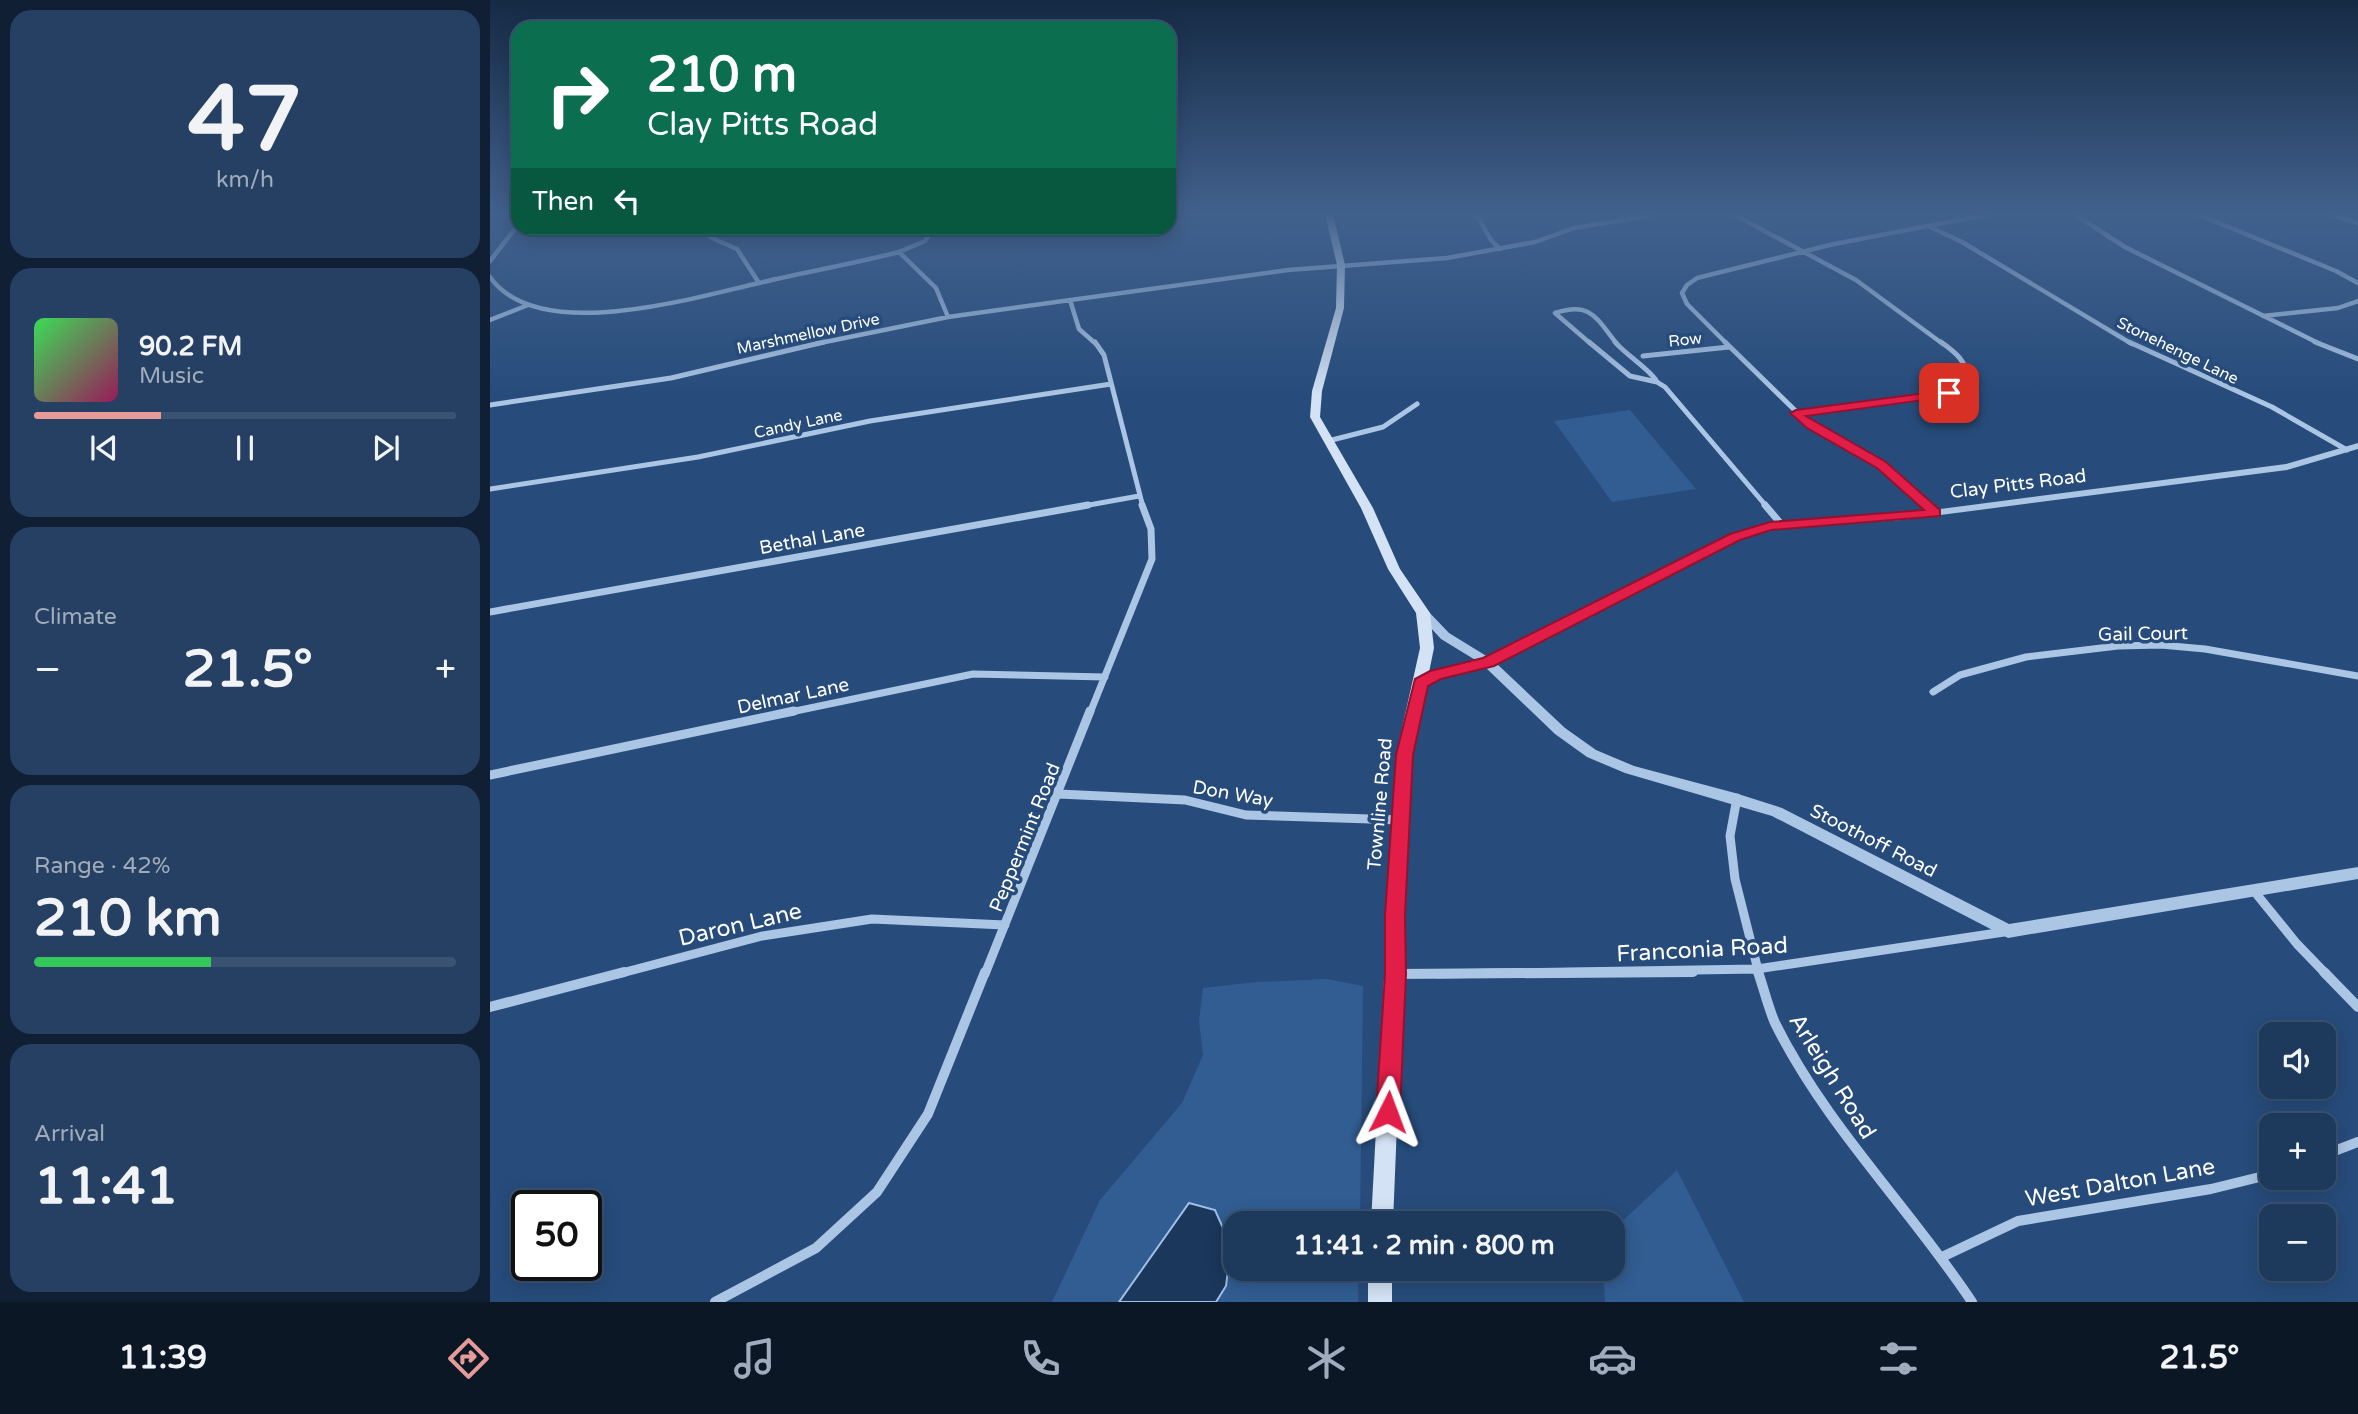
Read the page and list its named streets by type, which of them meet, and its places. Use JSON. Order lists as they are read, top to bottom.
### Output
{
  "streets": {
    "main road": ["Townline Road"],
    "street": [
      "Marshmellow Drive",
      "Row",
      "Stonehenge Lane",
      "Candy Lane",
      "Clay Pitts Road",
      "Bethal Lane",
      "Gail Court",
      "Delmar Lane",
      "Don Way",
      "Peppermint Road",
      "Stoothoff Road",
      "Daron Lane",
      "Franconia Road",
      "Arleigh Road",
      "West Dalton Lane"
    ]
  },
  "crossings": [
    ["Marshmellow Drive", "Peppermint Road"],
    ["Stonehenge Lane", "Clay Pitts Road"],
    ["Candy Lane", "Peppermint Road"],
    ["Clay Pitts Road", "Townline Road"],
    ["Clay Pitts Road", "Stoothoff Road"],
    ["Bethal Lane", "Peppermint Road"],
    ["Delmar Lane", "Peppermint Road"],
    ["Don Way", "Townline Road"],
    ["Don Way", "Peppermint Road"],
    ["Townline Road", "Stoothoff Road"],
    ["Townline Road", "Franconia Road"],
    ["Peppermint Road", "Daron Lane"],
    ["Stoothoff Road", "Franconia Road"],
    ["Stoothoff Road", "Arleigh Road"],
    ["Franconia Road", "Arleigh Road"],
    ["Arleigh Road", "West Dalton Lane"]
  ],
  "page": {
    "tile": [
      ["47", "km/h"],
      "Climate",
      ["Range · 42%", "210 km"],
      ["Arrival", "11:41"]
    ],
    "turn": ["210 m", "Clay Pitts Road"],
    "then": "Then",
    "song": ["90.2 FM", "Music"],
    "heat": ["−", "21.5°", "+"],
    "map_buttons": ["+", "−"],
    "limit": "50",
    "trip": "11:41 · 2 min · 800 m",
    "tabs": ["11:39", "21.5°"]
  }
}
